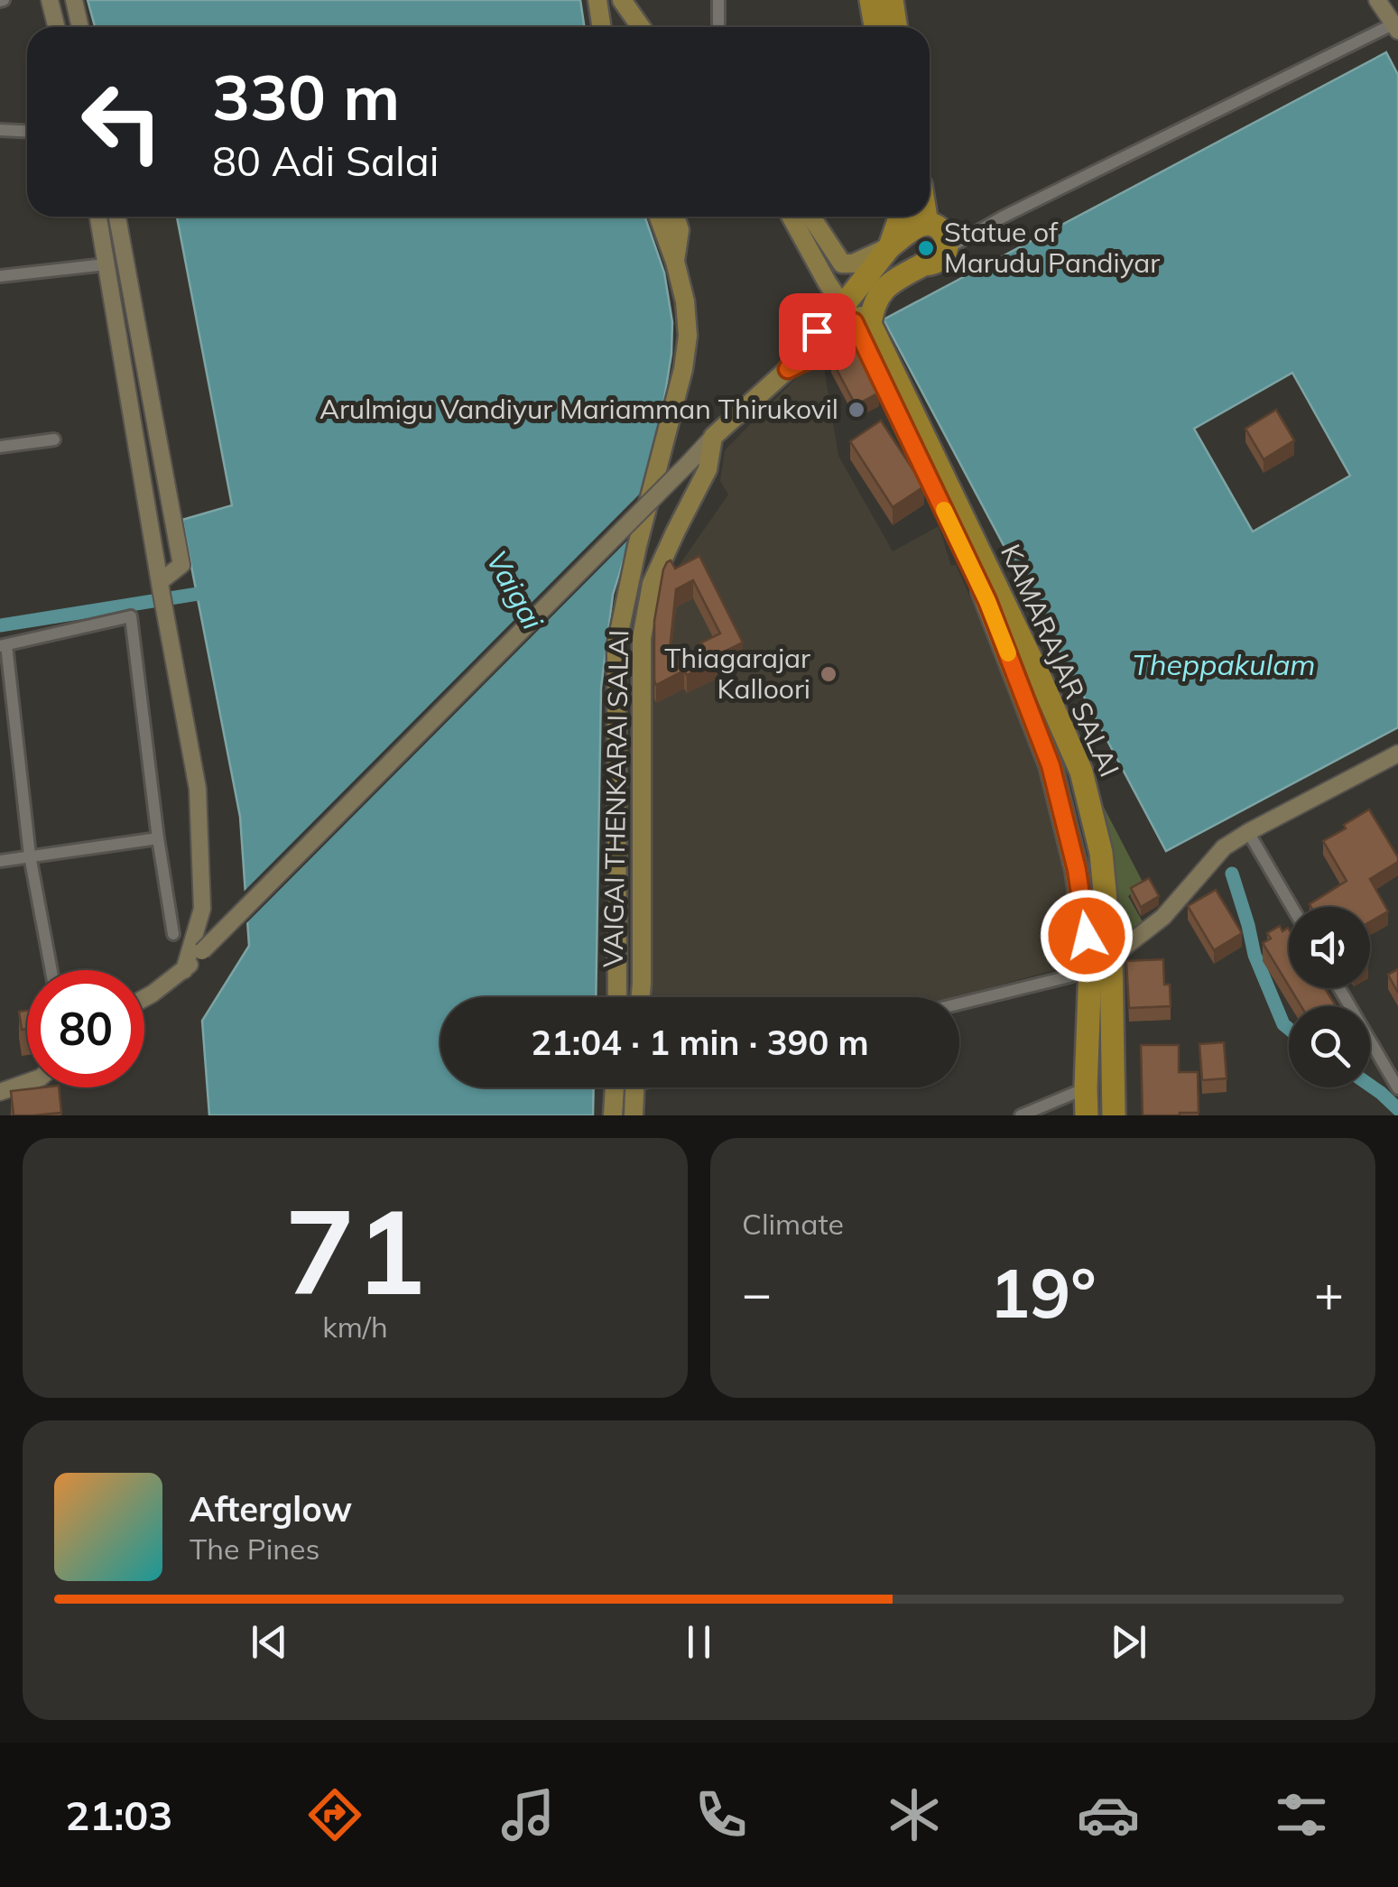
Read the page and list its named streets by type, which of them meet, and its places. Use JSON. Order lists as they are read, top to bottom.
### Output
{
  "streets": {
    "highway": ["KAMARAJAR SALAI"],
    "main road": ["VAIGAI THENKARAI SALAI"]
  },
  "water": ["Vaigai", "Theppakulam"],
  "places": ["Statue of Marudu Pandiyar", "Arulmigu Vandiyur Mariamman Thirukovil", "Thiagarajar Kalloori"],
  "page": {
    "turn": ["330 m", "80 Adi Salai"],
    "limit": "80",
    "trip": "21:04 · 1 min · 390 m",
    "tile": [
      ["71", "km/h"],
      "Climate"
    ],
    "heat": ["−", "19°", "+"],
    "song": ["Afterglow", "The Pines"],
    "tabs": "21:03"
  }
}
